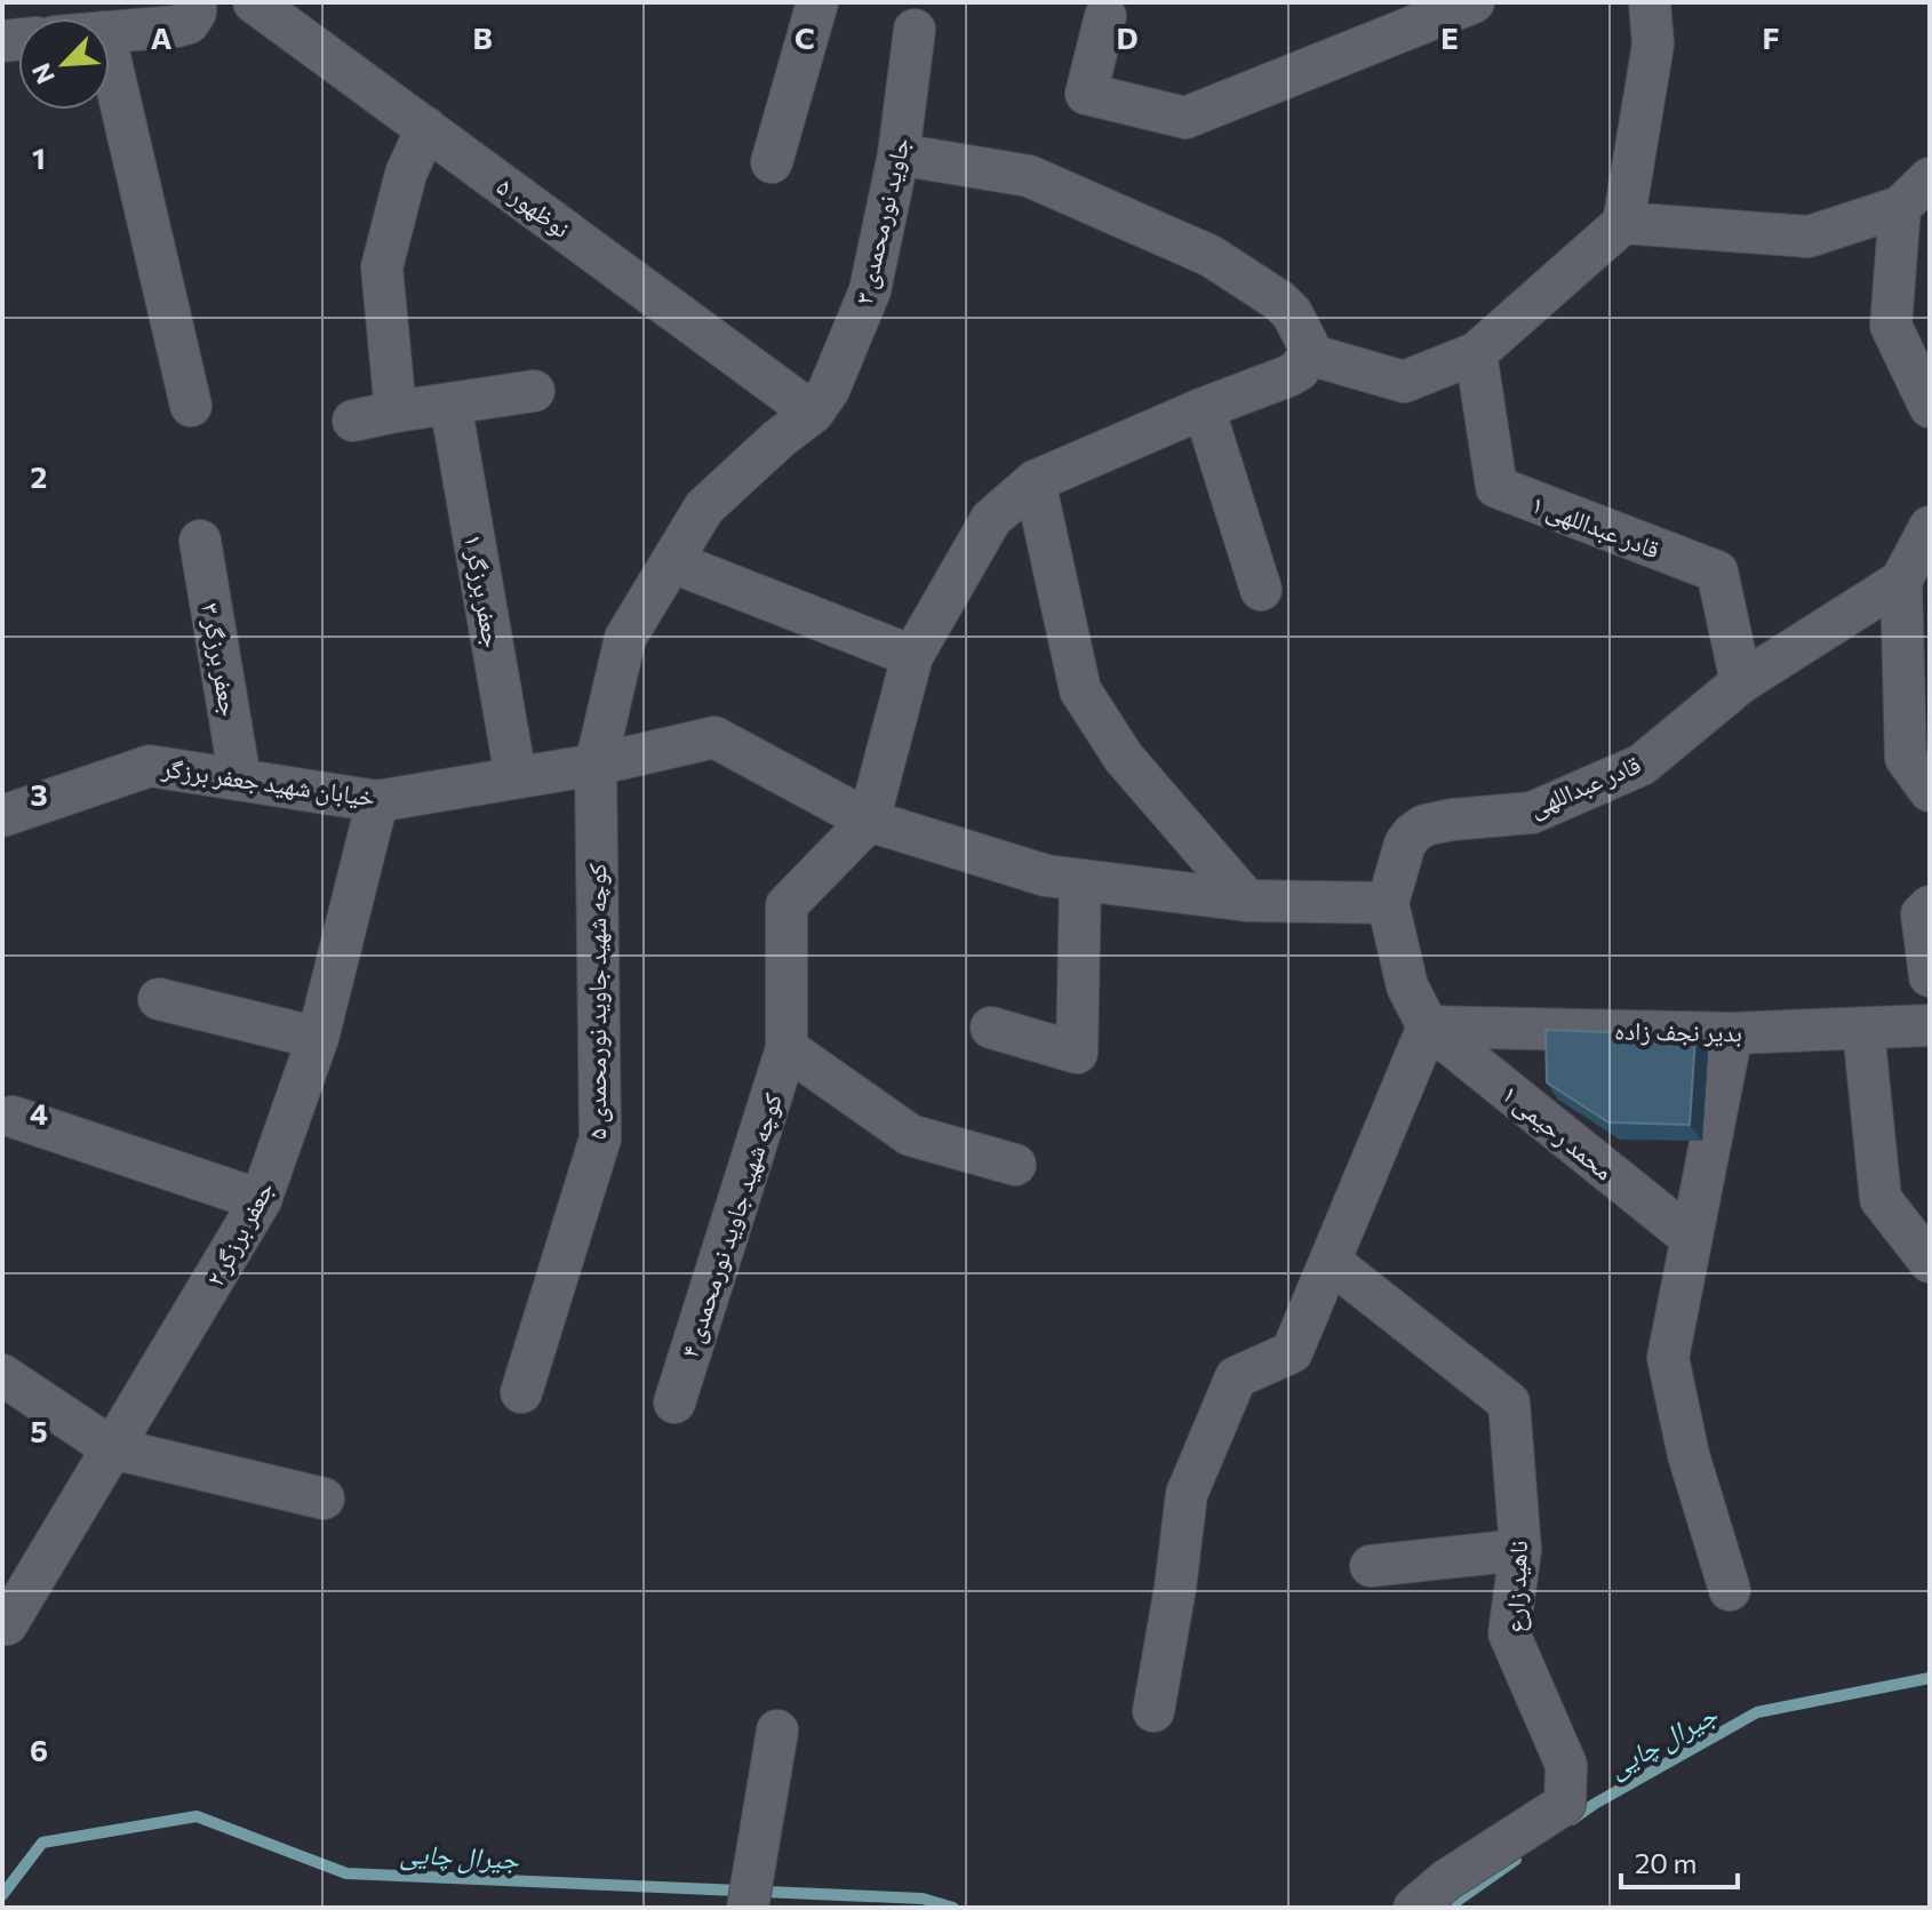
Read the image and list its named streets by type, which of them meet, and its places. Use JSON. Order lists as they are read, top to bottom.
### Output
{
  "streets": {
    "street": [
      "نوظهور ۵",
      "جاوید نورمحمدی ۳",
      "قادر عبداللهی ۱",
      "جعفر برزگر ۱",
      "جعفر برزگر ۳",
      "خیابان شهید جعفر برزگر",
      "قادر عبداللهی",
      "کوچه شهید جاوید نورمحمدی ۵",
      "بدیر نجف زاده",
      "محمد رحیمی ۱",
      "کوچه شهید جاوید نورمحمدی ۴",
      "جعفر برزگر ۲",
      "ناهید زارع"
    ]
  },
  "crossings": [
    ["نوظهور ۵", "جاوید نورمحمدی ۳"],
    ["جاوید نورمحمدی ۳", "خیابان شهید جعفر برزگر"],
    ["جاوید نورمحمدی ۳", "کوچه شهید جاوید نورمحمدی ۵"],
    ["قادر عبداللهی ۱", "قادر عبداللهی"],
    ["جعفر برزگر ۱", "خیابان شهید جعفر برزگر"],
    ["جعفر برزگر ۳", "خیابان شهید جعفر برزگر"],
    ["خیابان شهید جعفر برزگر", "قادر عبداللهی"],
    ["خیابان شهید جعفر برزگر", "کوچه شهید جاوید نورمحمدی ۵"],
    ["خیابان شهید جعفر برزگر", "کوچه شهید جاوید نورمحمدی ۴"],
    ["خیابان شهید جعفر برزگر", "جعفر برزگر ۲"],
    ["قادر عبداللهی", "بدیر نجف زاده"],
    ["قادر عبداللهی", "محمد رحیمی ۱"],
    ["بدیر نجف زاده", "محمد رحیمی ۱"]
  ],
  "water": ["جیرال چایی"],
  "scale_bar": "20 m",
  "north": "bottom left",
  "grid": {
    "columns": [
      "A",
      "B",
      "C",
      "D",
      "E",
      "F"
    ],
    "rows": [
      "1",
      "2",
      "3",
      "4",
      "5",
      "6"
    ]
  }
}
